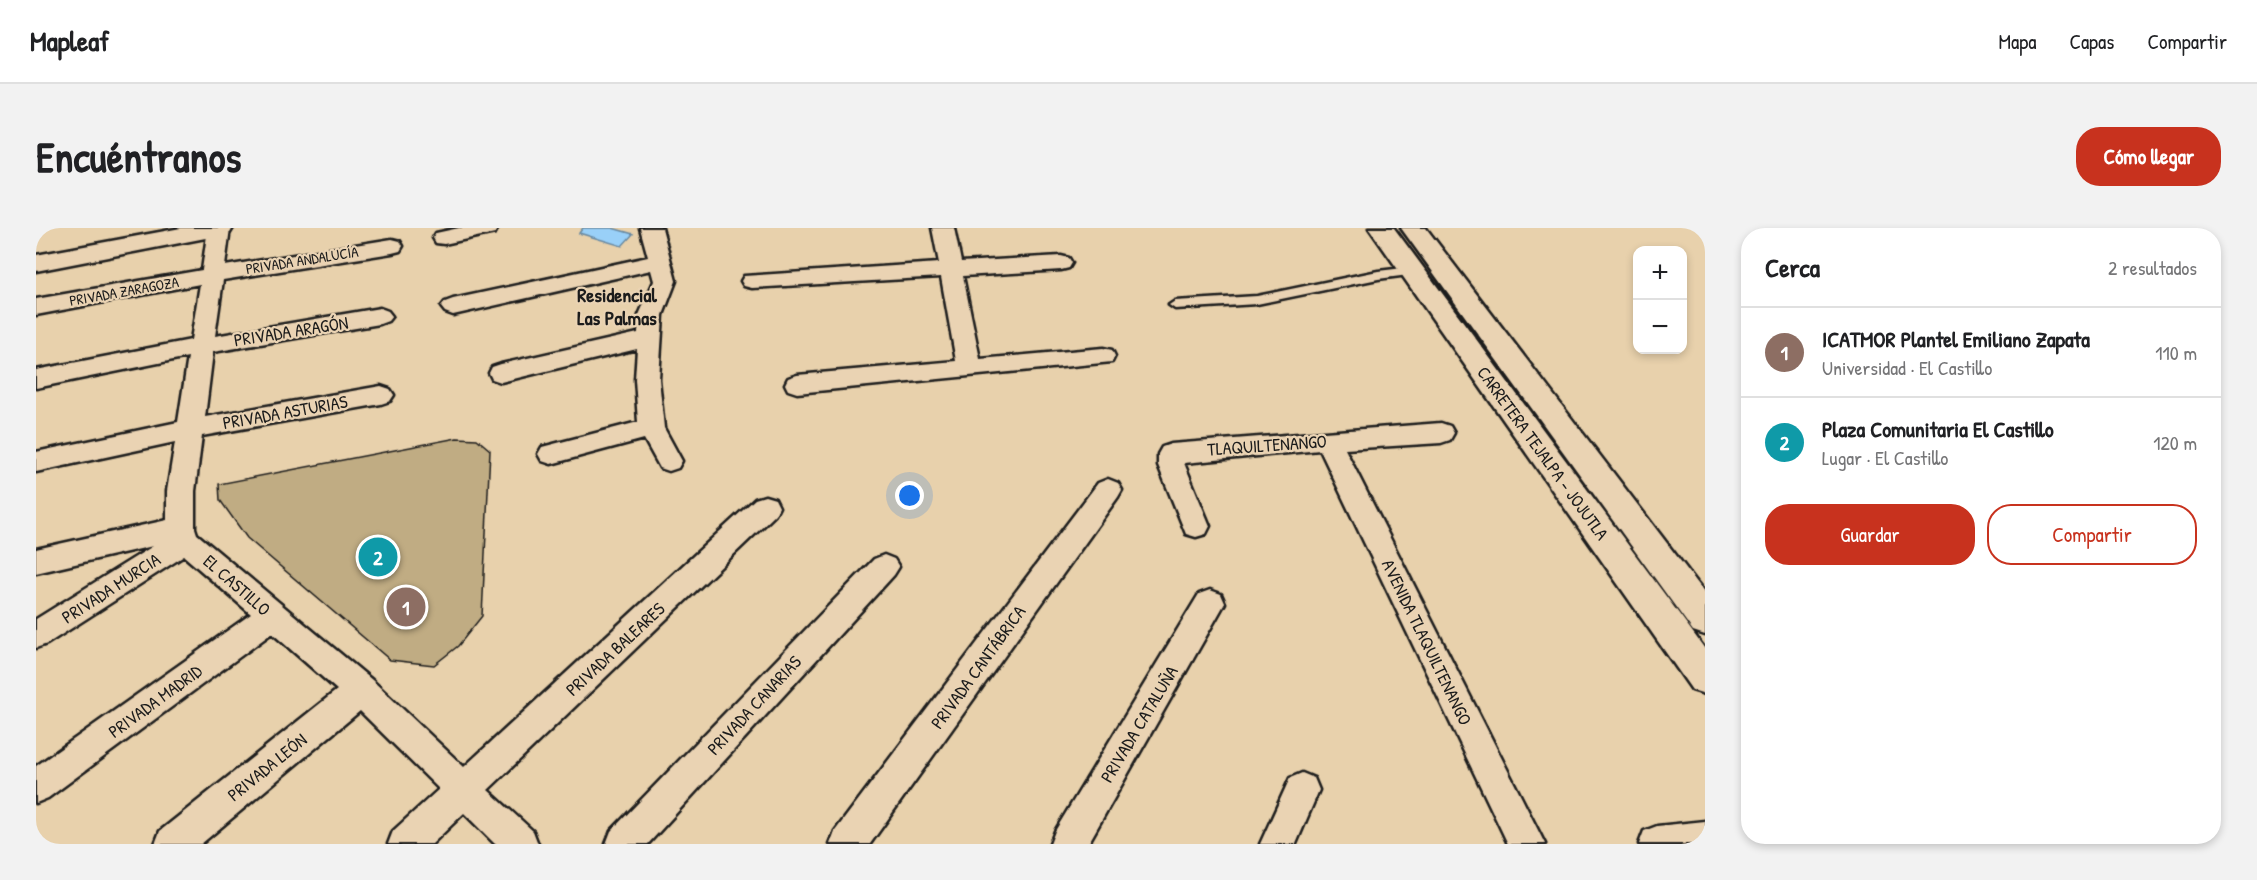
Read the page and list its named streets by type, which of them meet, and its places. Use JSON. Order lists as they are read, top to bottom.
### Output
{
  "streets": {
    "main road": ["CARRETERA TEJALPA - JOJUTLA"],
    "street": [
      "PRIVADA ANDALUCÍA",
      "PRIVADA ZARAGOZA",
      "PRIVADA ARAGÓN",
      "PRIVADA ASTURIAS",
      "TLAQUILTENANGO",
      "EL CASTILLO",
      "PRIVADA MURCIA",
      "AVENIDA TLAQUILTENANGO",
      "PRIVADA BALEARES",
      "PRIVADA CANTÁBRICA",
      "PRIVADA MADRID",
      "PRIVADA CANARIAS",
      "PRIVADA CATALUÑA",
      "PRIVADA LEÓN"
    ]
  },
  "crossings": [
    ["PRIVADA ANDALUCÍA", "PRIVADA ZARAGOZA"],
    ["TLAQUILTENANGO", "AVENIDA TLAQUILTENANGO"],
    ["EL CASTILLO", "PRIVADA MURCIA"],
    ["EL CASTILLO", "PRIVADA BALEARES"],
    ["EL CASTILLO", "PRIVADA MADRID"],
    ["EL CASTILLO", "PRIVADA LEÓN"]
  ],
  "districts": ["Residencial Las Palmas"],
  "page": {
    "header": "Mapleaf",
    "nav": ["Mapa", "Capas", "Compartir"],
    "buttons": [
      "Cómo llegar",
      ["Guardar", "Compartir"]
    ],
    "title": "Encuéntranos",
    "heading": ["Cerca", "2 resultados"],
    "map_buttons": ["+", "−"],
    "list": [
      {
        "mark": "1",
        "name": "ICATMOR Plantel Emiliano Zapata",
        "note": "Universidad · El Castillo",
        "value": "110 m"
      },
      {
        "mark": "2",
        "name": "Plaza Comunitaria El Castillo",
        "note": "Lugar · El Castillo",
        "value": "120 m"
      }
    ],
    "pins": ["2", "1"]
  }
}
